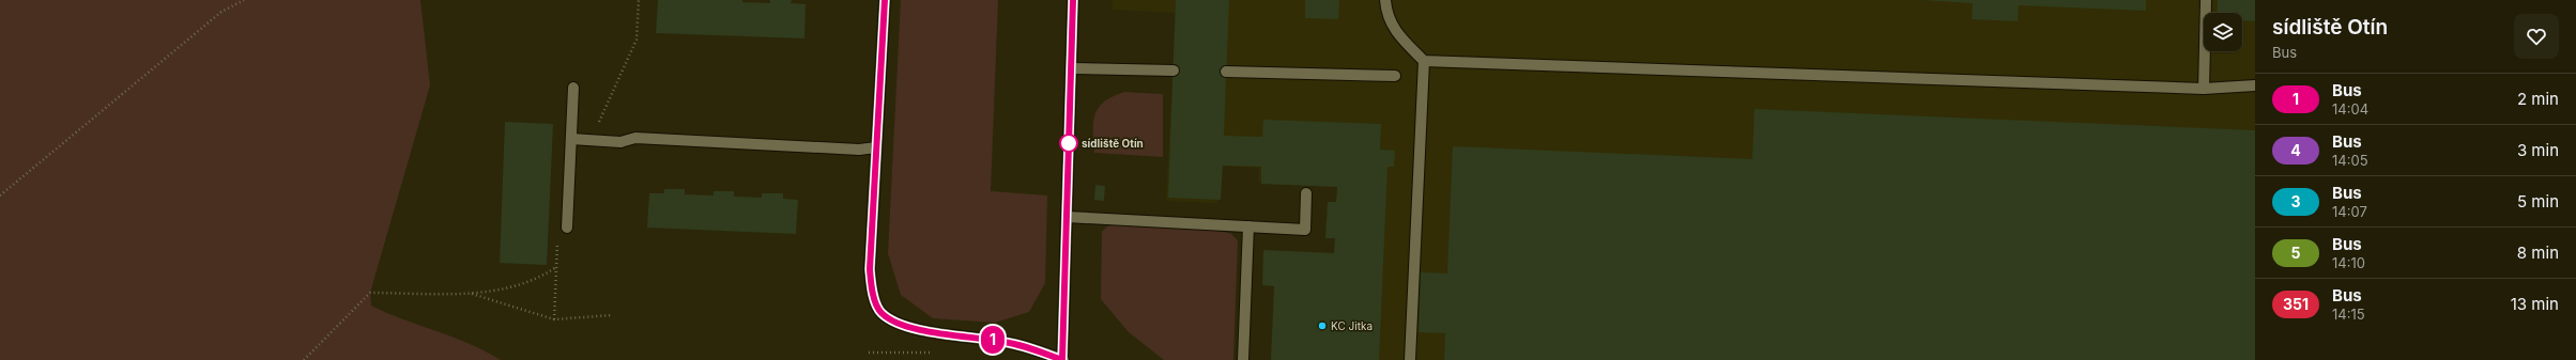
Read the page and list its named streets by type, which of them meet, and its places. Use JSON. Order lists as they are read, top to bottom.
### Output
{
  "places": ["sídliště Otín", "KC Jitka"],
  "lines": ["bus line 1"],
  "page": {
    "on_map": "1",
    "heading": ["sídliště Otín", "Bus"],
    "list": [
      {
        "mark": "1",
        "name": "Bus",
        "note": "14:04",
        "value": "2 min"
      },
      {
        "mark": "4",
        "name": "Bus",
        "note": "14:05",
        "value": "3 min"
      },
      {
        "mark": "3",
        "name": "Bus",
        "note": "14:07",
        "value": "5 min"
      },
      {
        "mark": "5",
        "name": "Bus",
        "note": "14:10",
        "value": "8 min"
      },
      {
        "mark": "351",
        "name": "Bus",
        "note": "14:15",
        "value": "13 min"
      }
    ]
  }
}
